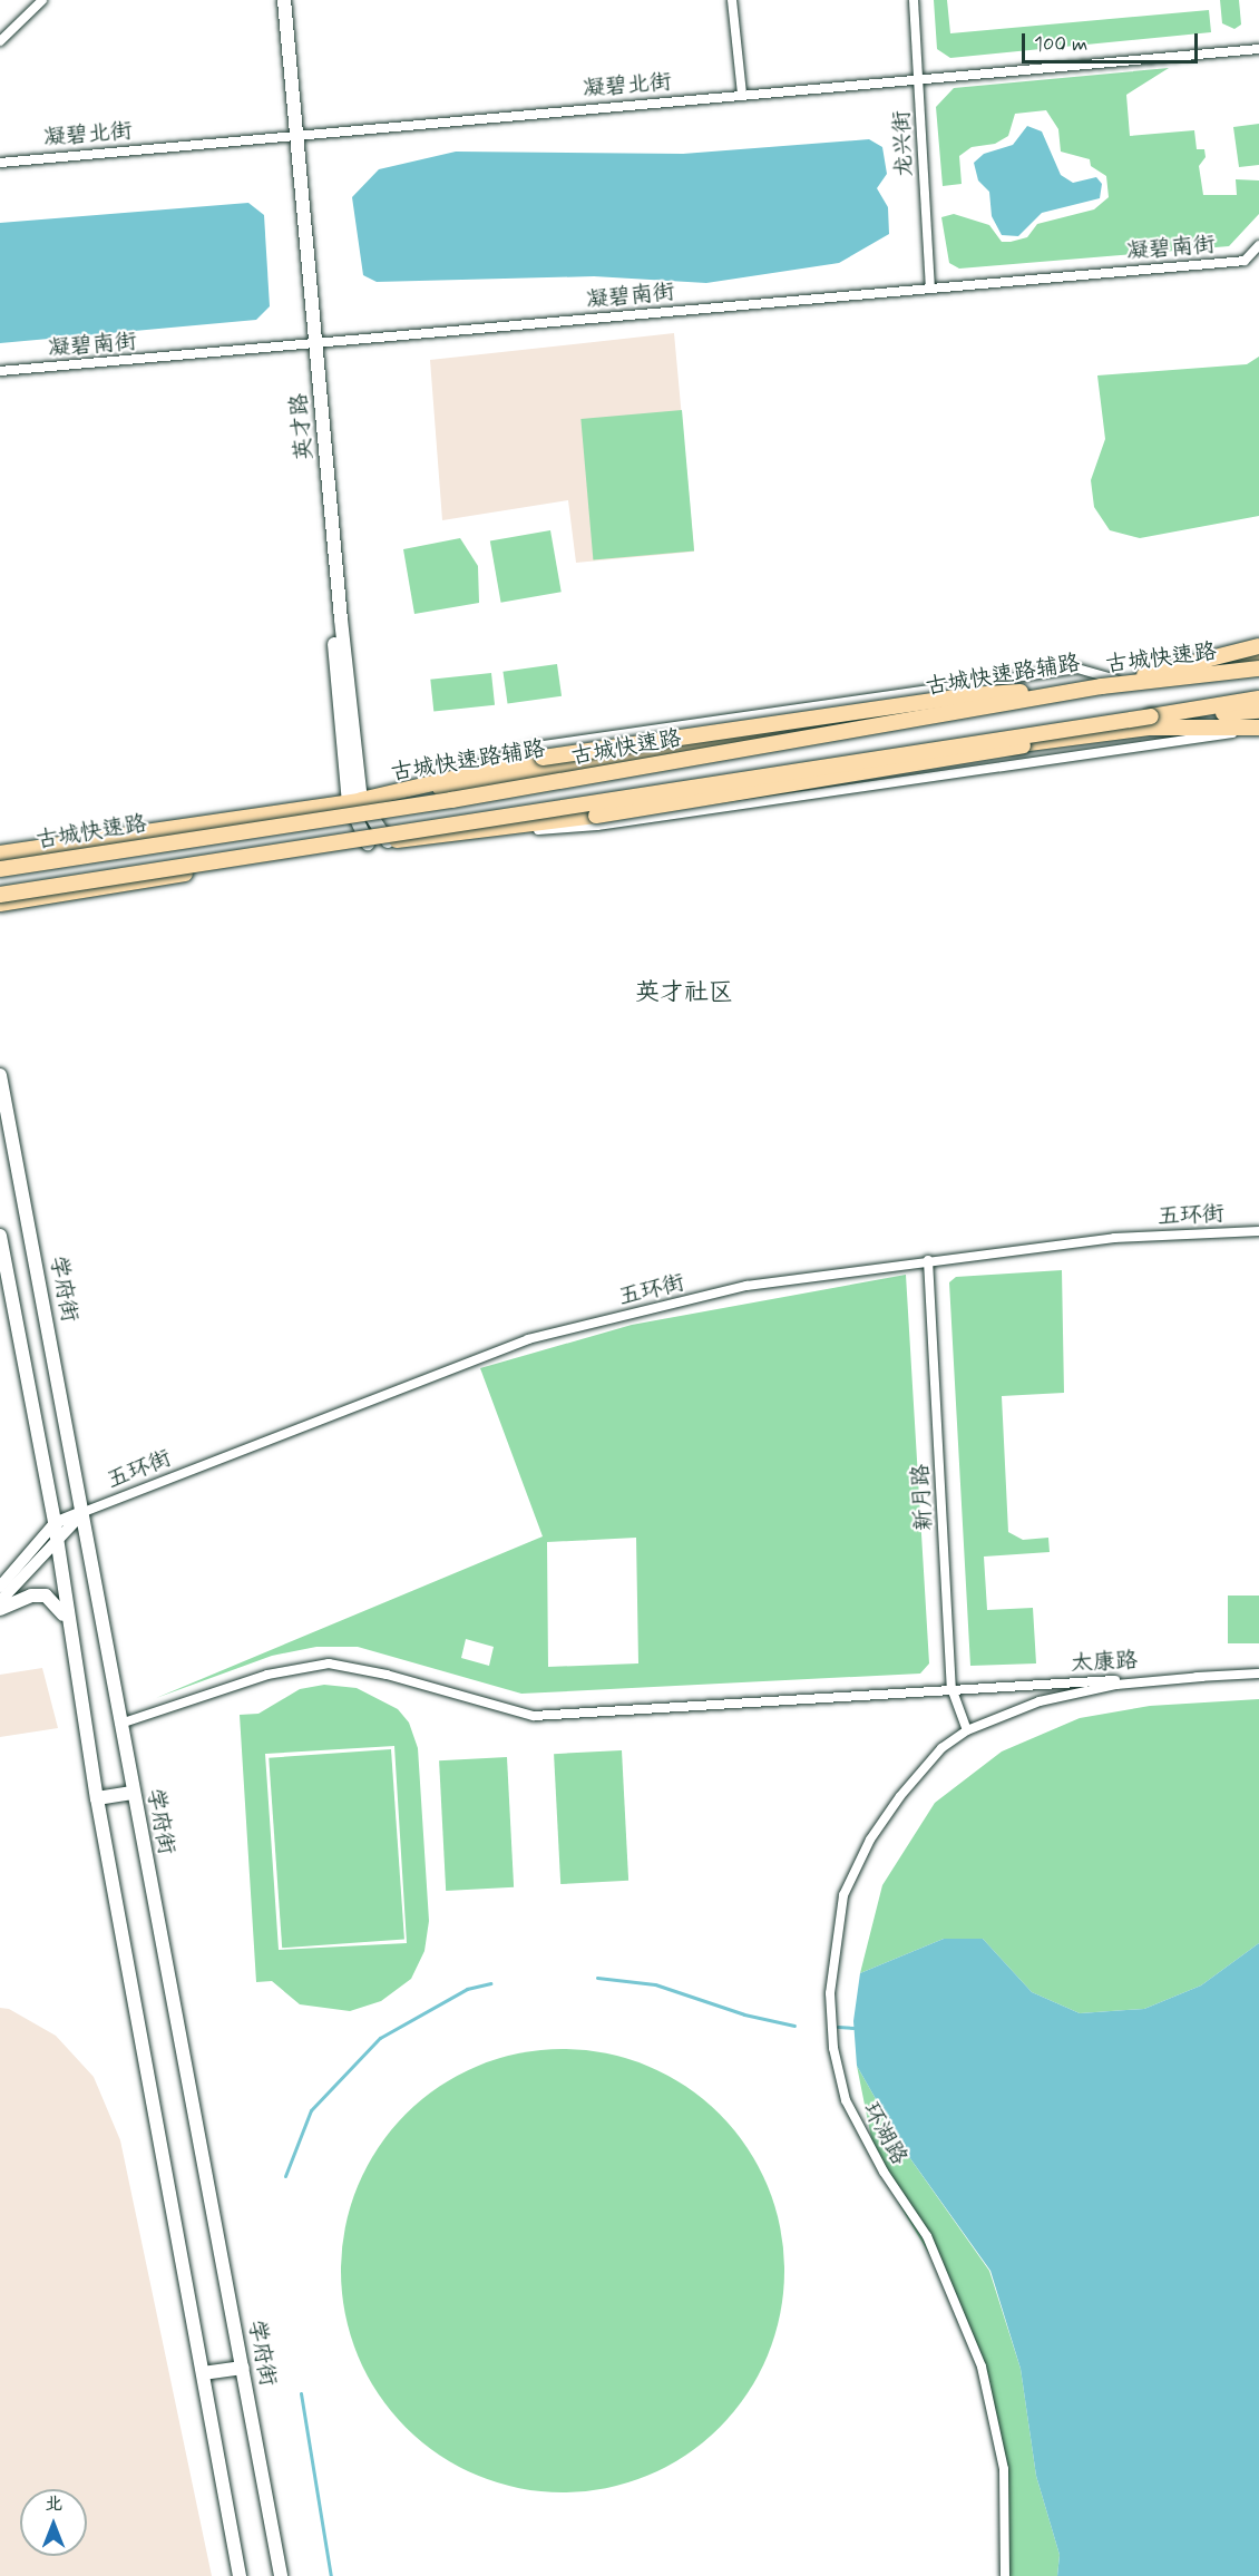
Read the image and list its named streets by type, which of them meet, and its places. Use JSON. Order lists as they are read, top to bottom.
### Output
{
  "streets": {
    "main road": [
      "英才路",
      "古城快速路",
      "古城快速路辅路",
      "学府街"
    ],
    "street": [
      "凝碧北街",
      "龙兴街",
      "凝碧南街",
      "五环街",
      "新月路",
      "太康路",
      "环湖路"
    ]
  },
  "crossings": [
    ["凝碧北街", "龙兴街"],
    ["凝碧北街", "英才路"],
    ["龙兴街", "凝碧南街"],
    ["凝碧南街", "英才路"],
    ["英才路", "古城快速路辅路"],
    ["古城快速路", "古城快速路辅路"],
    ["五环街", "学府街"],
    ["五环街", "新月路"],
    ["学府街", "太康路"],
    ["新月路", "太康路"],
    ["新月路", "环湖路"],
    ["太康路", "环湖路"]
  ],
  "districts": ["英才社区"],
  "scale_bar": "100 m",
  "north": "top"
}
